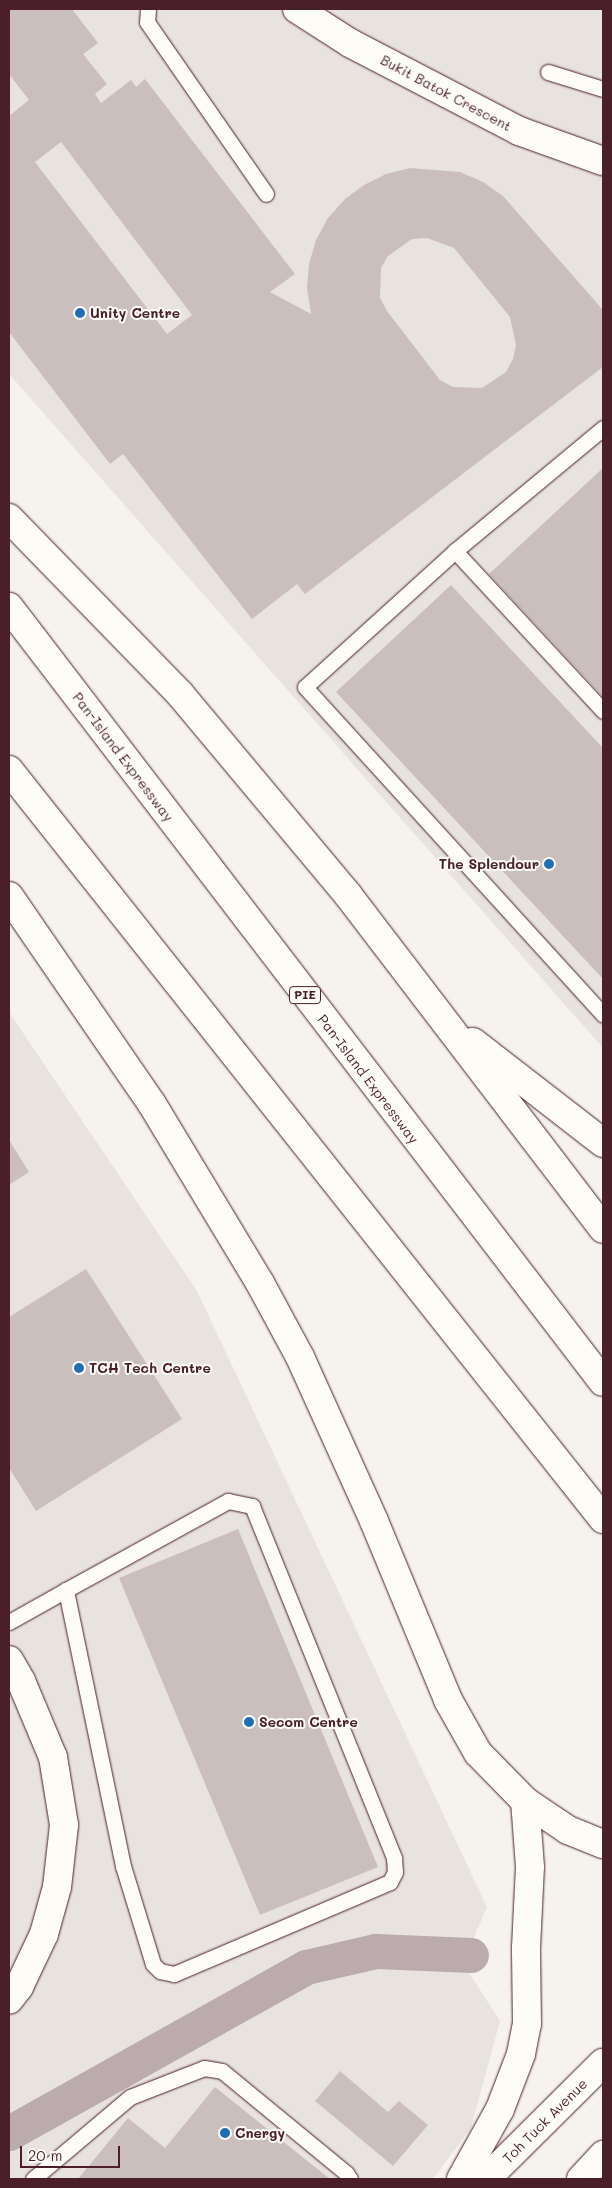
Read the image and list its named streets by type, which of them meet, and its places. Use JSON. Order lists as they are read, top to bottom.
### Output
{
  "streets": {
    "main road": [
      "Bukit Batok Crescent",
      "Pan-Island Expressway",
      "PIE",
      "Toh Tuck Avenue"
    ]
  },
  "places": [
    "Unity Centre",
    "The Splendour",
    "TCH Tech Centre",
    "Secom Centre",
    "Cnergy"
  ],
  "scale_bar": "20 m"
}
